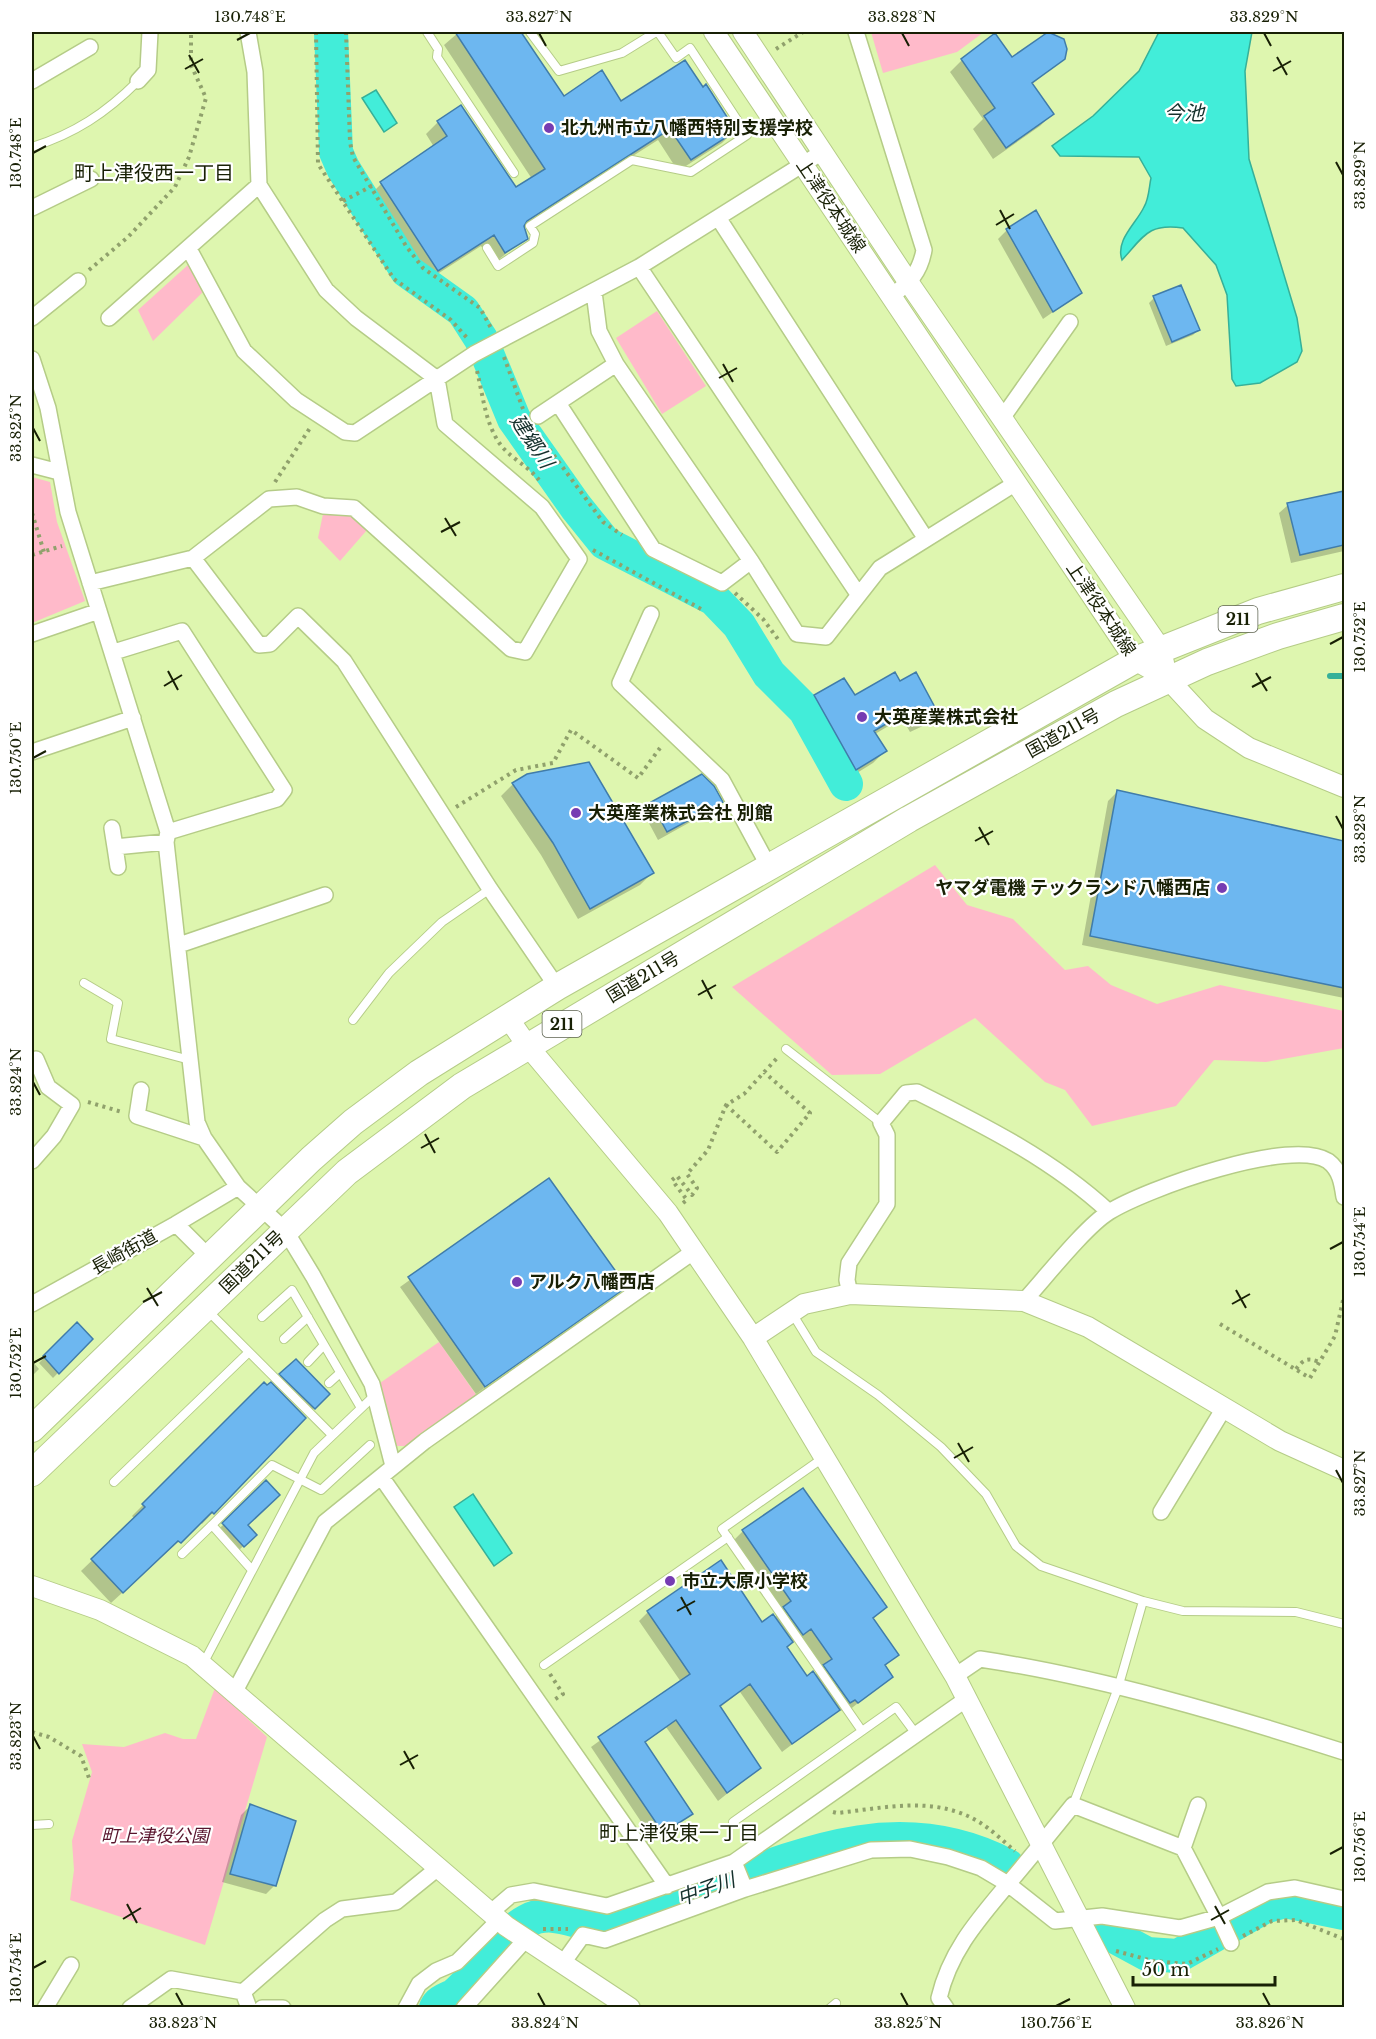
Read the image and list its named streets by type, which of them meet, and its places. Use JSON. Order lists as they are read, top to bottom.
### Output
{
  "streets": {
    "highway": ["211", "国道211号"],
    "street": ["上津役本城線", "長崎街道"]
  },
  "crossings": [
    ["上津役本城線", "国道211号"],
    ["国道211号", "長崎街道"]
  ],
  "districts": ["町上津役西一丁目", "町上津役東一丁目"],
  "water": ["今池", "建郷川", "中子川"],
  "parks": ["町上津役公園"],
  "places": [
    "北九州市立八幡西特別支援学校",
    "大英産業株式会社",
    "大英産業株式会社 別館",
    "ヤマダ電機 テックランド八幡西店",
    "アルク八幡西店",
    "市立大原小学校"
  ],
  "scale_bar": "50 m",
  "coordinates": [
    "130.748°E",
    "33.827°N",
    "33.828°N",
    "33.829°N",
    "33.825°N",
    "130.752°E",
    "130.750°E",
    "33.824°N",
    "130.754°E",
    "33.823°N",
    "130.756°E",
    "33.826°N"
  ]
}
